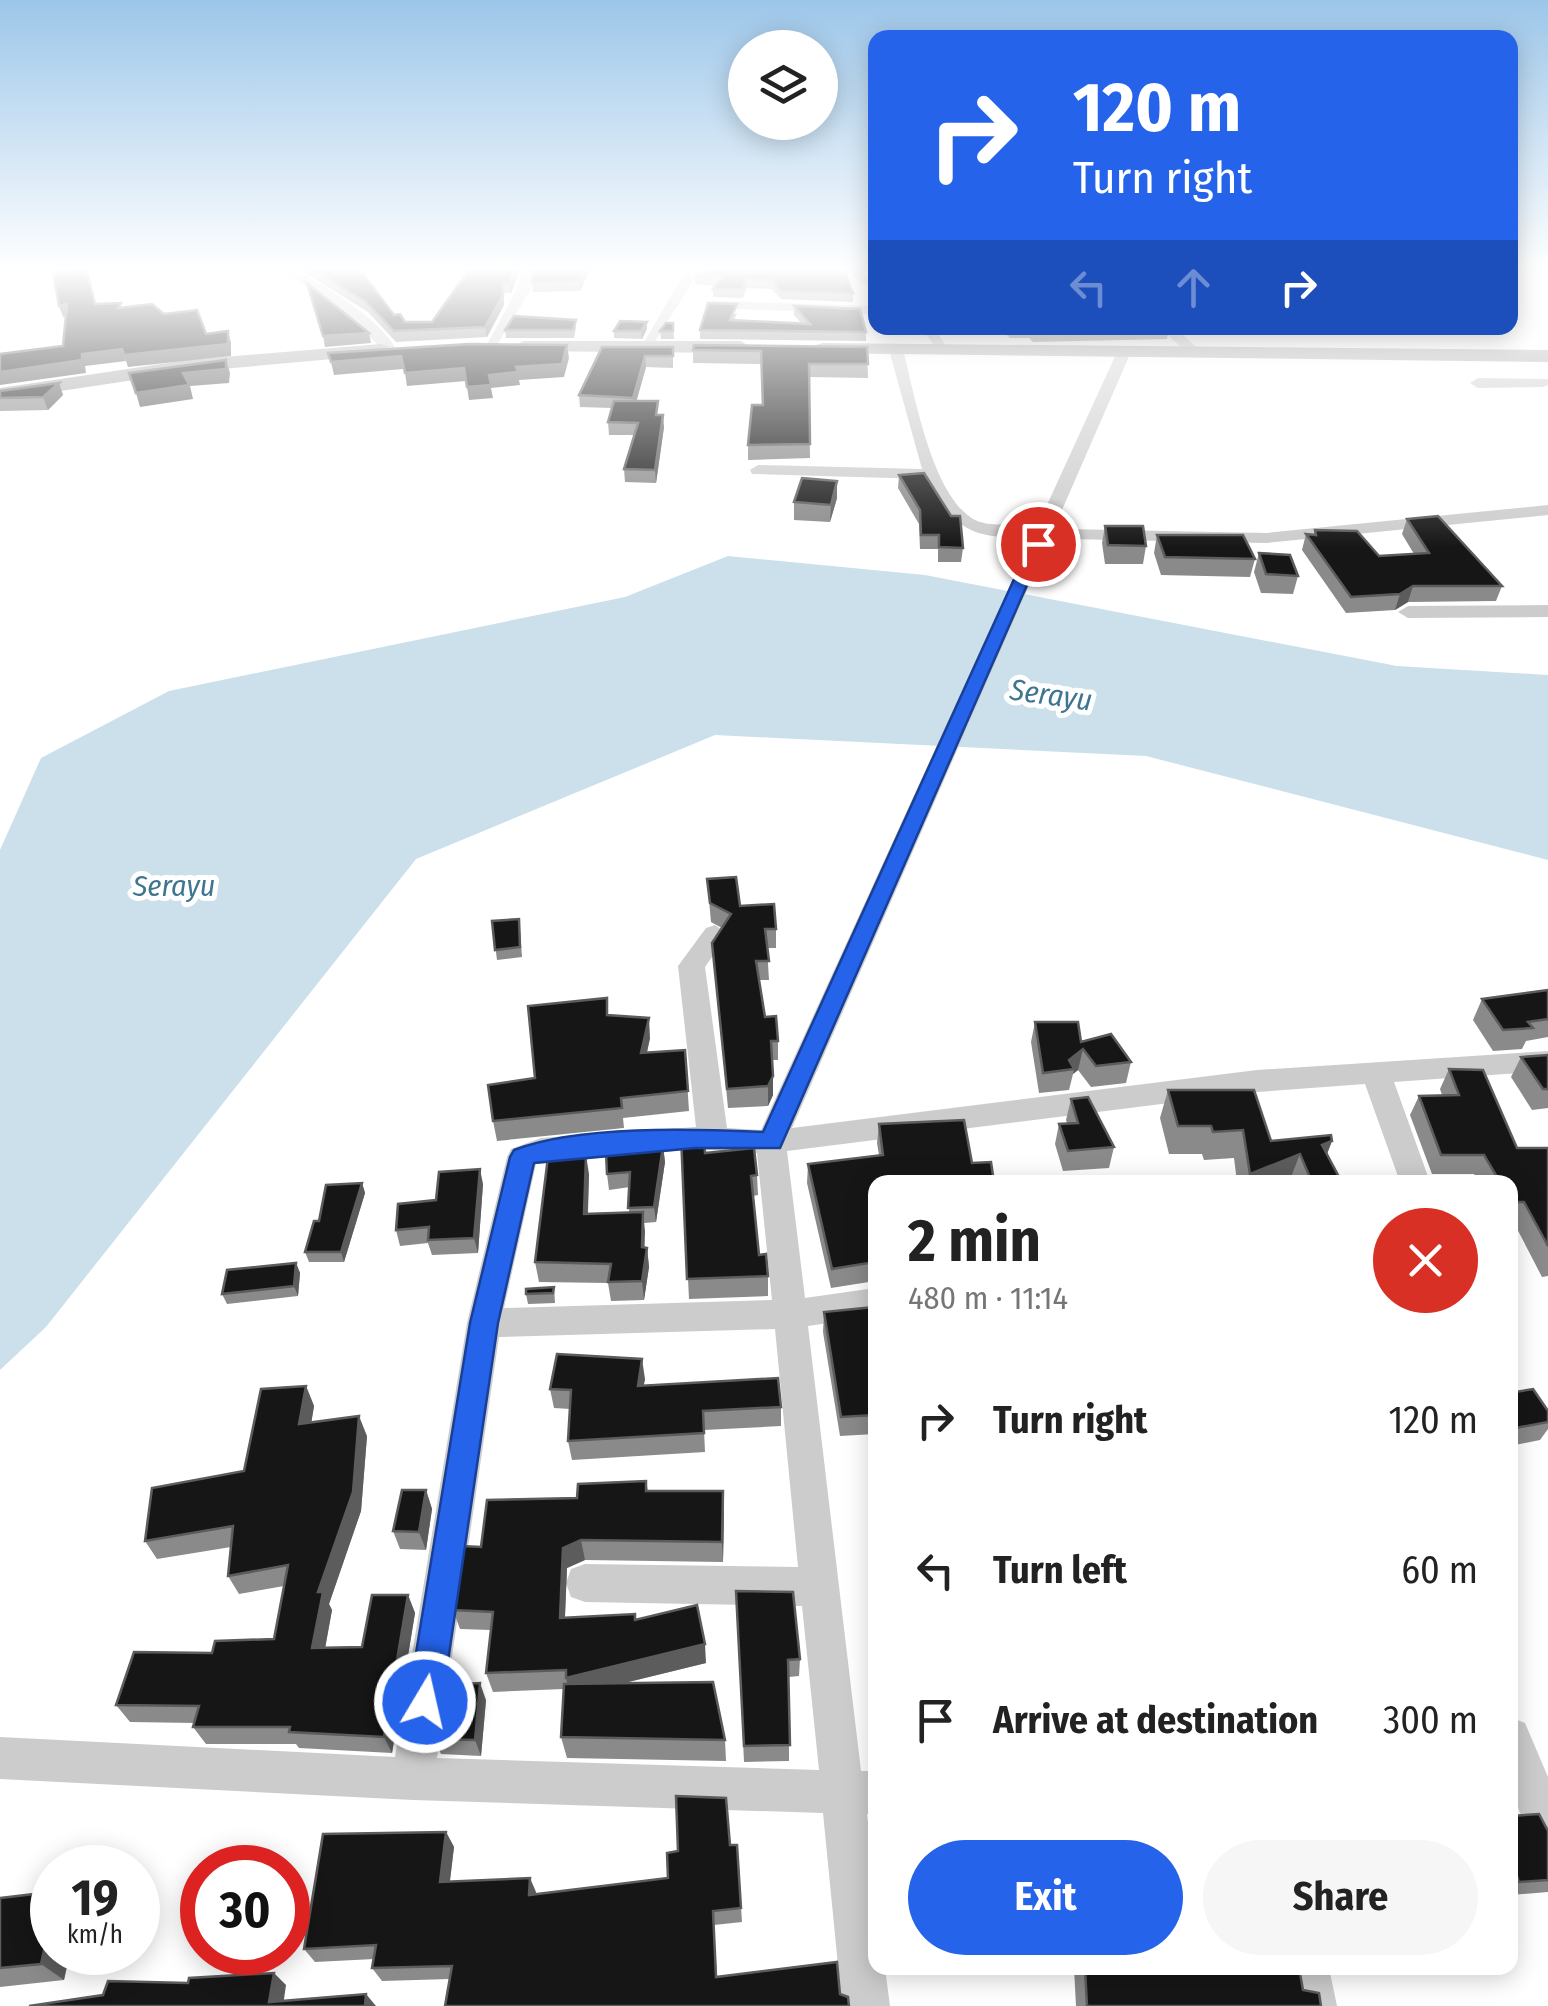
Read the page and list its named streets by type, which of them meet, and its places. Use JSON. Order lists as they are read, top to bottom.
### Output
{
  "water": ["Serayu"],
  "page": {
    "turn": ["120 m", "Turn right"],
    "heading": ["2 min", "480 m · 11:14"],
    "list": [
      {
        "name": "Turn right",
        "value": "120 m"
      },
      {
        "name": "Turn left",
        "value": "60 m"
      },
      {
        "name": "Arrive at destination",
        "value": "300 m"
      }
    ],
    "buttons": ["Exit", "Share"],
    "speed": "19 km/h",
    "limit": "30"
  }
}
